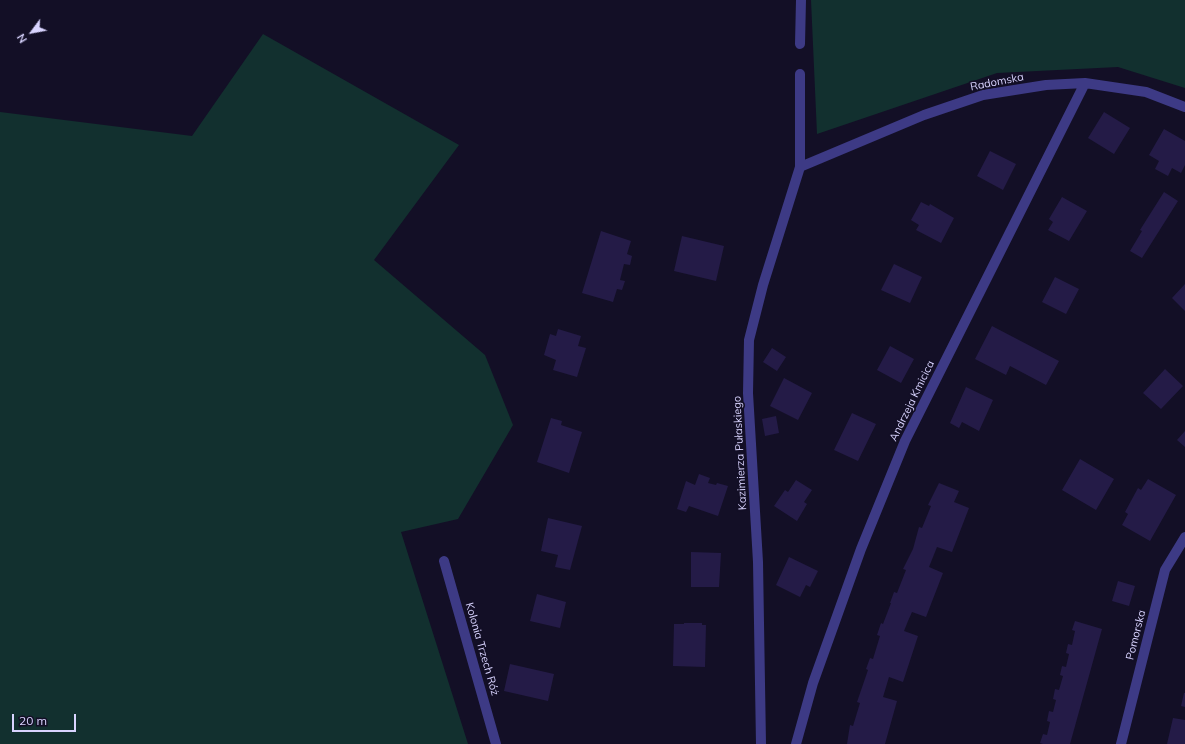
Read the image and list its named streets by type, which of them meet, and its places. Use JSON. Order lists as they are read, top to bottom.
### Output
{
  "streets": {
    "street": [
      "Radomska",
      "Andrzeja Kmicica",
      "Kazimierza Pułaskiego",
      "Pomorska",
      "Kolonia Trzech Róż"
    ]
  },
  "crossings": [
    ["Radomska", "Andrzeja Kmicica"],
    ["Radomska", "Kazimierza Pułaskiego"]
  ],
  "scale_bar": "20 m",
  "north": "bottom left"
}
